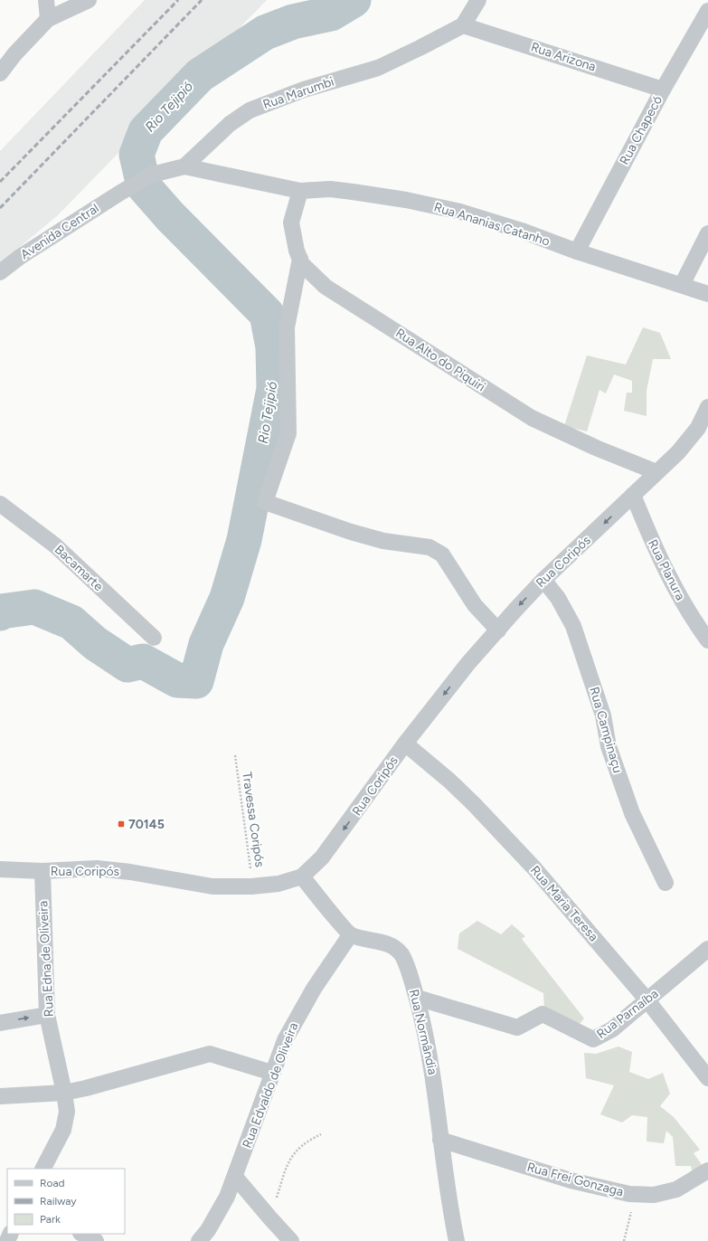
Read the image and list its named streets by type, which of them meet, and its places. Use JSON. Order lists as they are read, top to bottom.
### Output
{
  "streets": {
    "street": [
      "Rua Arizona",
      "Rua Marumbi",
      "Rua Chapecó",
      "Rua Ananias Catanho",
      "Avenida Central",
      "Rua Alto do Piquiri",
      "Rua Coripós",
      "Bacamarte",
      "Rua Planura",
      "Rua Campinaçu",
      "Rua Maria Teresa",
      "Rua Edna de Oliveira",
      "Rua Parnaíba",
      "Rua Normândia",
      "Rua Edvaldo de Oliveira",
      "Rua Frei Gonzaga"
    ],
    "path": ["Travessa Coripós"]
  },
  "crossings": [
    ["Rua Arizona", "Rua Marumbi"],
    ["Rua Arizona", "Rua Chapecó"],
    ["Rua Marumbi", "Rua Ananias Catanho"],
    ["Rua Marumbi", "Avenida Central"],
    ["Rua Chapecó", "Rua Ananias Catanho"],
    ["Rua Ananias Catanho", "Rua Alto do Piquiri"],
    ["Rua Alto do Piquiri", "Rua Coripós"],
    ["Rua Coripós", "Rua Planura"],
    ["Rua Coripós", "Rua Campinaçu"],
    ["Rua Coripós", "Travessa Coripós"],
    ["Rua Coripós", "Rua Maria Teresa"],
    ["Rua Coripós", "Rua Edna de Oliveira"],
    ["Rua Maria Teresa", "Rua Parnaíba"],
    ["Rua Parnaíba", "Rua Normândia"],
    ["Rua Normândia", "Rua Edvaldo de Oliveira"],
    ["Rua Normândia", "Rua Frei Gonzaga"]
  ],
  "one_way": ["Rua Coripós"],
  "water": ["Rio Tejipió"],
  "places": {
    "transit": ["70145"]
  },
  "legend": ["Road", "Railway", "Park"]
}
